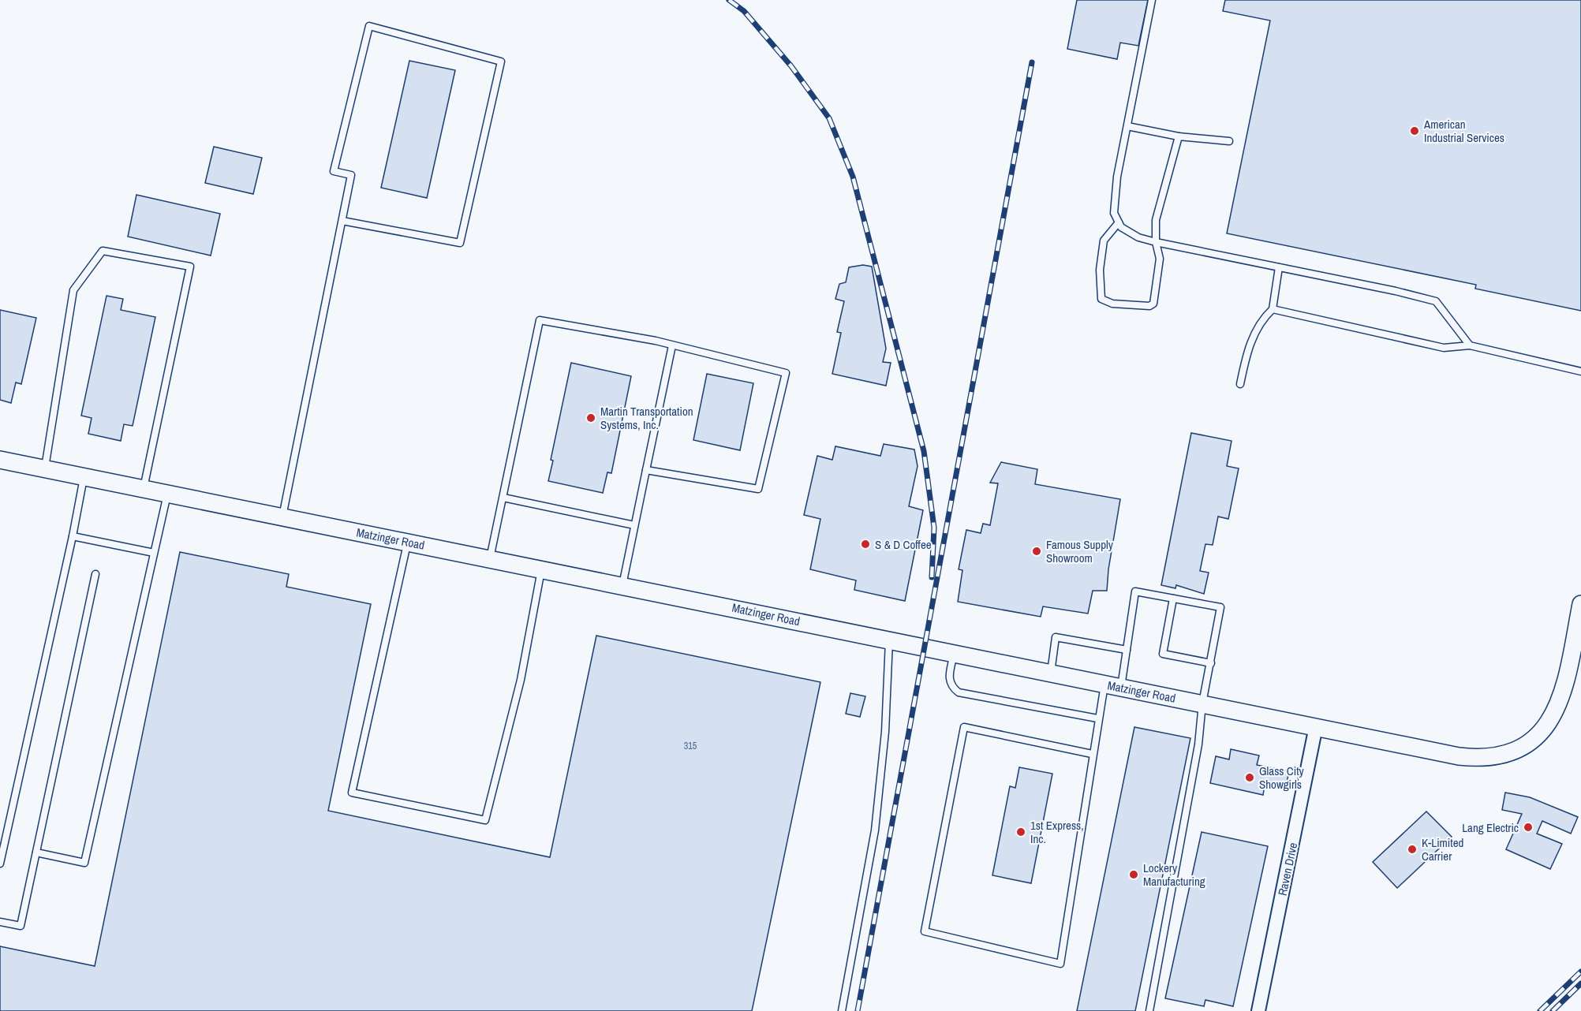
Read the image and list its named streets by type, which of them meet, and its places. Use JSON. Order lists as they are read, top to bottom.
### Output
{
  "streets": {
    "street": ["Matzinger Road", "Raven Drive"]
  },
  "crossings": [
    ["Matzinger Road", "Raven Drive"]
  ],
  "places": [
    "American Industrial Services",
    "Martin Transportation Systems, Inc.",
    "S & D Coffee",
    "Famous Supply Showroom",
    "Glass City Showgirls",
    "Lang Electric",
    "1st Express, Inc.",
    "K-Limited Carrier",
    "Lockery Manufacturing"
  ],
  "house_numbers": ["315"]
}
